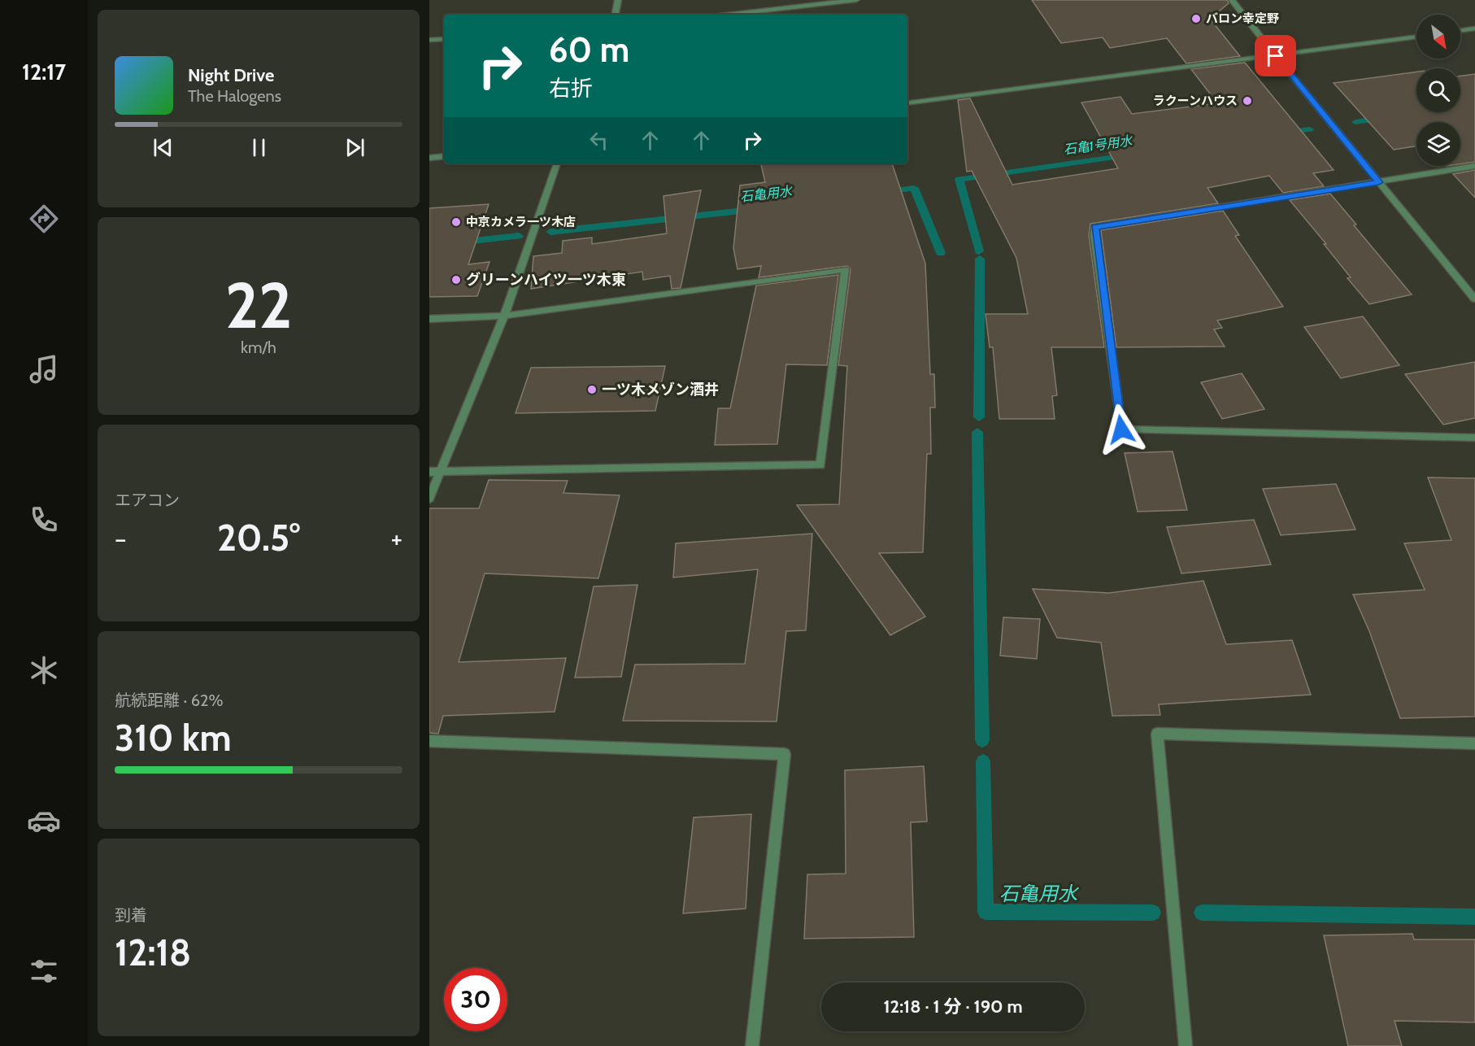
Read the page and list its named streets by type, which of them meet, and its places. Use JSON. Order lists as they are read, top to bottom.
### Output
{
  "water": ["石亀1号用水", "石亀用水"],
  "places": [
    "バロン幸定野",
    "ラクーンハウス",
    "中京カメラ一ツ木店",
    "グリーンハイツ一ツ木東",
    "一ツ木メゾン酒井"
  ],
  "north": "bottom right",
  "page": {
    "tabs": "12:17",
    "turn": ["60 m", "右折"],
    "song": ["Night Drive", "The Halogens"],
    "tile": [
      ["22", "km/h"],
      "エアコン",
      ["航続距離 · 62%", "310 km"],
      ["到着", "12:18"]
    ],
    "heat": ["−", "20.5°", "+"],
    "limit": "30",
    "trip": "12:18 · 1 分 · 190 m"
  }
}
